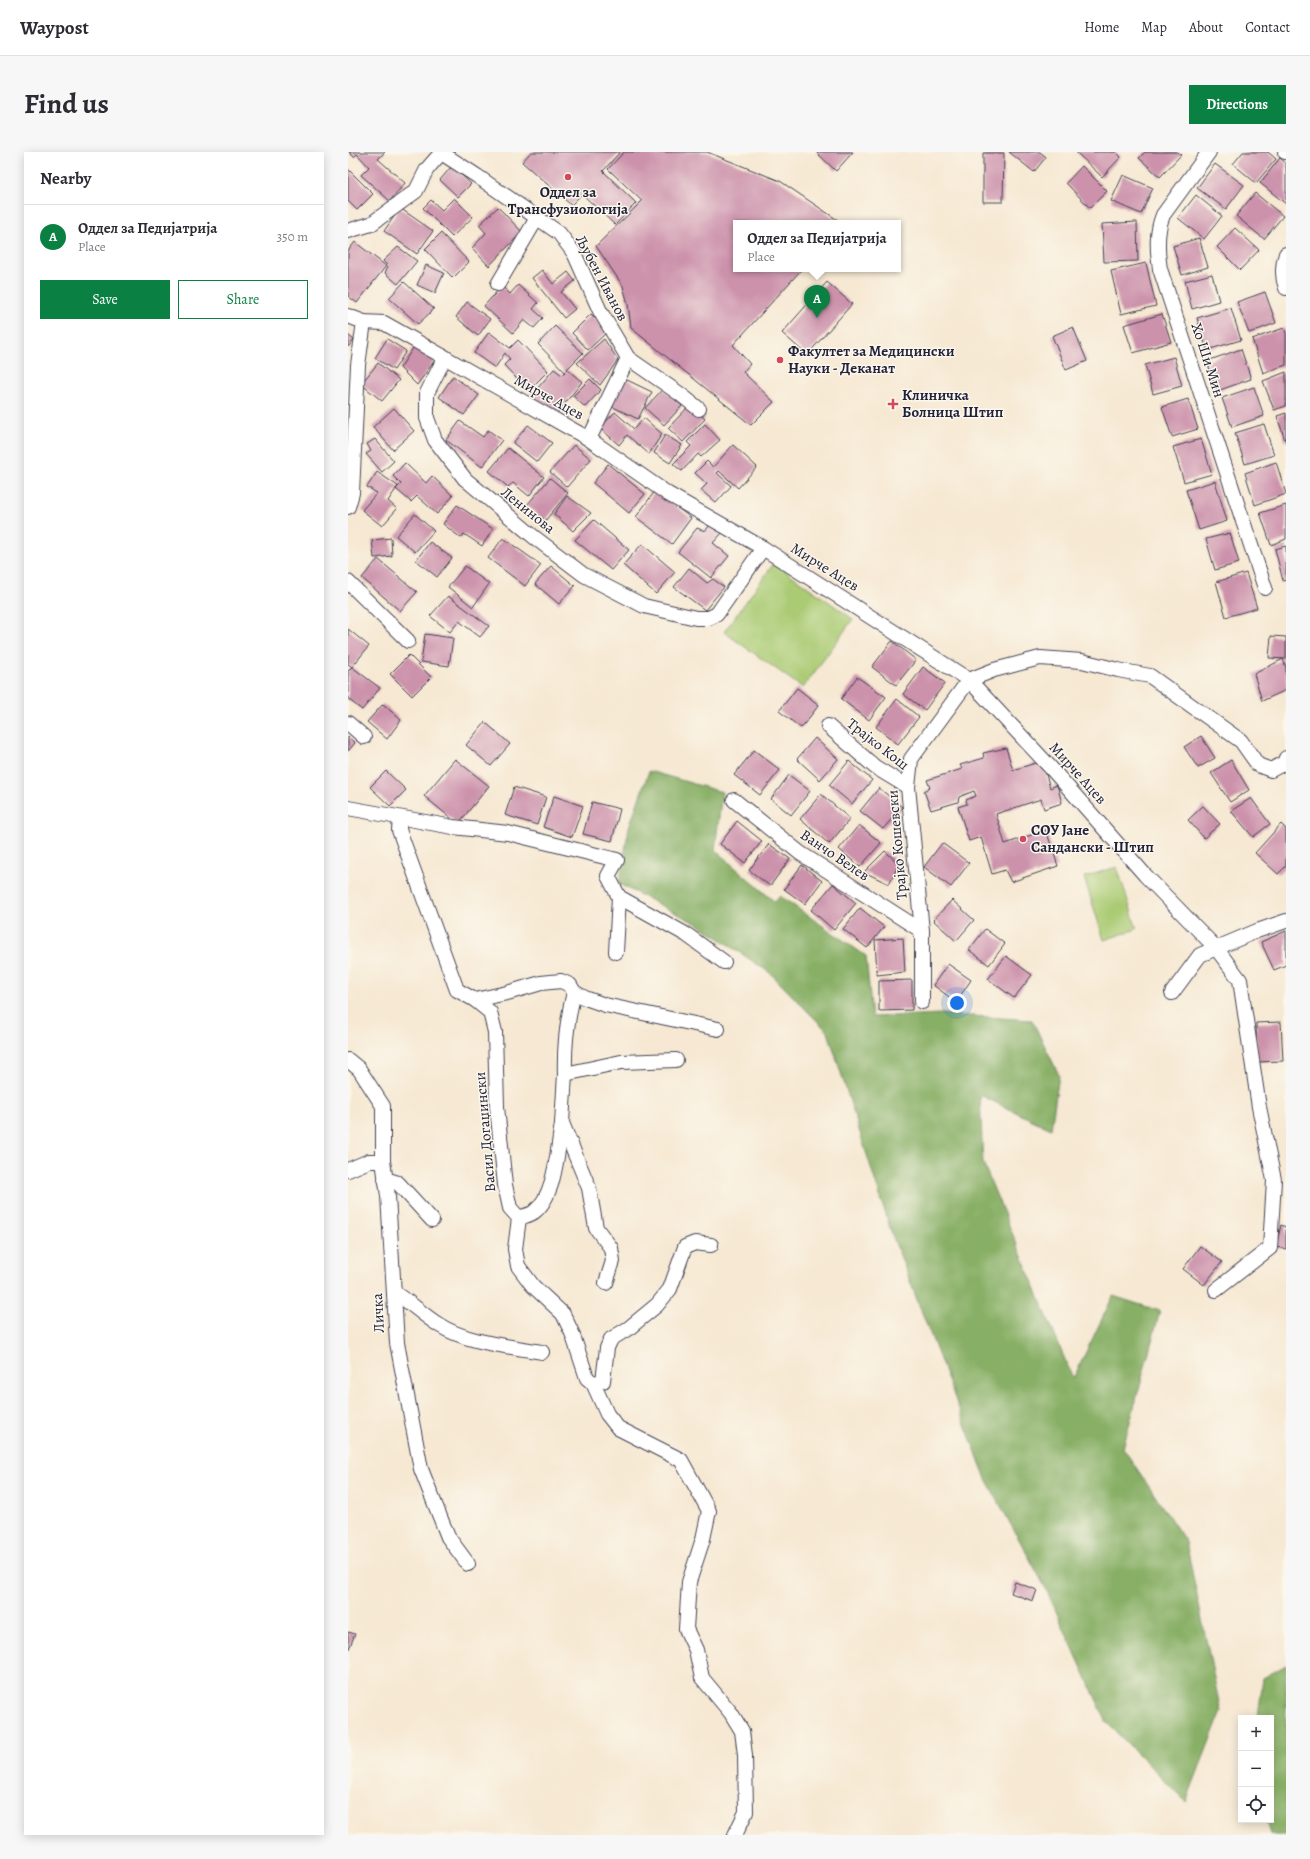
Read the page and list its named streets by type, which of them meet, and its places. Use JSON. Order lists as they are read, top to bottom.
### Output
{
  "streets": {
    "street": [
      "Љубен Иванов",
      "Хо Ши Мин",
      "Мирче Ацев",
      "Ленинова",
      "Трајко Кош",
      "Трајко Кошевски",
      "Ванчо Велев",
      "Васил Догаџински",
      "Личка"
    ]
  },
  "crossings": [
    ["Мирче Ацев", "Ленинова"],
    ["Мирче Ацев", "Трајко Кошевски"],
    ["Трајко Кош", "Трајко Кошевски"],
    ["Трајко Кошевски", "Ванчо Велев"]
  ],
  "places": {
    "other": ["Оддел за Трансфузиологија", "Факултет за Медицински Науки - Деканат", "СОУ Јане Сандански - Штип"],
    "health": ["Клиничка Болница Штип"]
  },
  "page": {
    "header": "Waypost",
    "nav": [
      "Home",
      "Map",
      "About",
      "Contact"
    ],
    "title": "Find us",
    "buttons": [
      "Directions",
      ["Save", "Share"]
    ],
    "heading": "Nearby",
    "list": [
      {
        "mark": "A",
        "name": "Оддел за Педијатрија",
        "note": "Place",
        "value": "350 m"
      }
    ],
    "popup": ["Оддел за Педијатрија", "Place"],
    "pins": "A",
    "map_buttons": ["+", "−"]
  }
}
